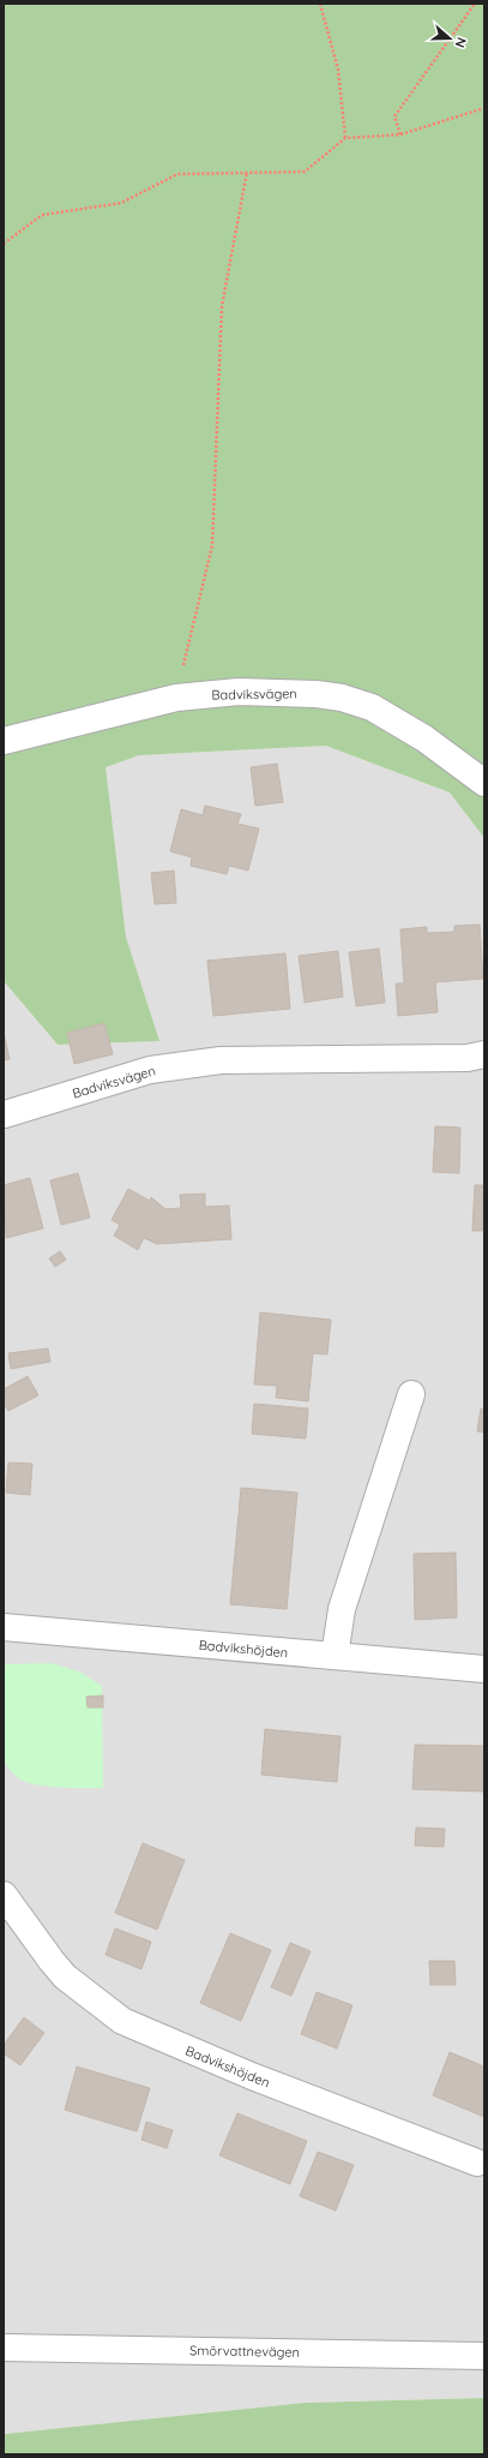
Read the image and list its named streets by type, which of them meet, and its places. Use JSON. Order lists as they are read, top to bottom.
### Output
{
  "streets": {
    "street": ["Badviksvägen", "Badvikshöjden", "Smörvattnevägen"]
  },
  "north": "right"
}
